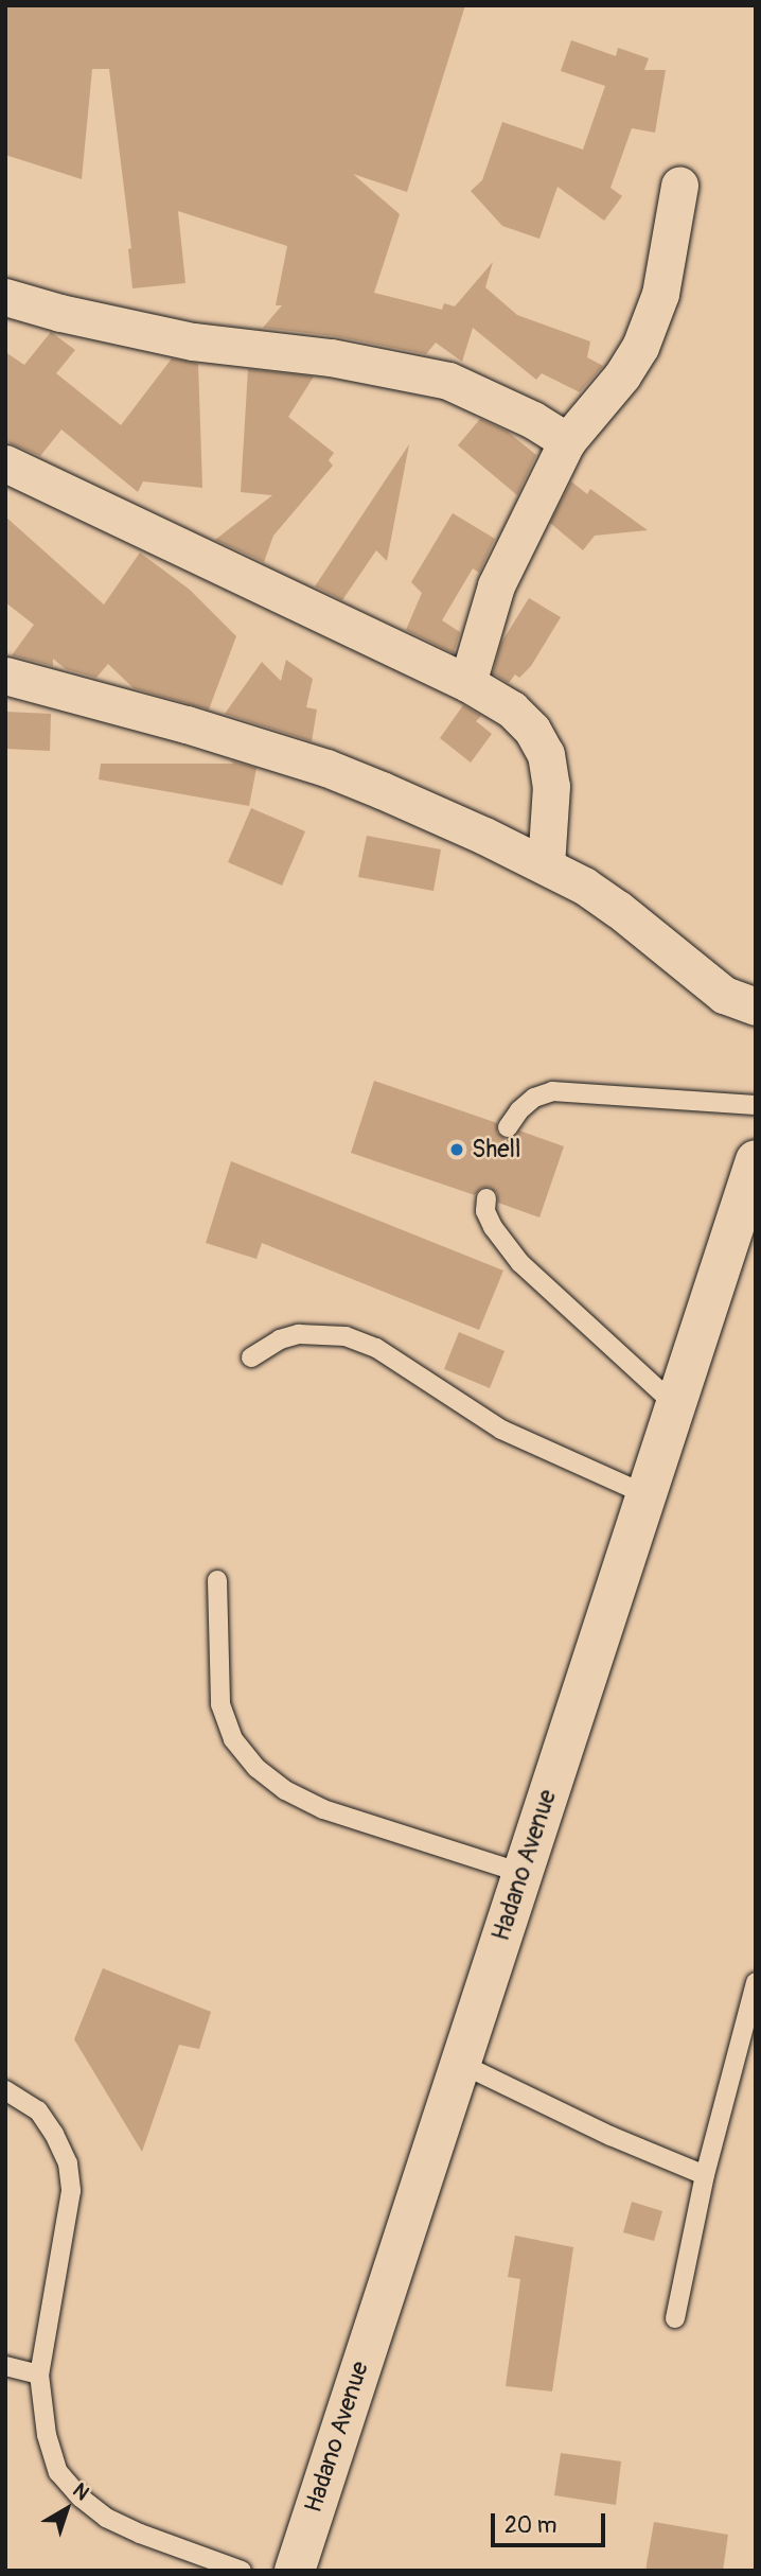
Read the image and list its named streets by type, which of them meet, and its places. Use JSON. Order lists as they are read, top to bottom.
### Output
{
  "streets": {
    "main road": ["Hadano Avenue"]
  },
  "places": ["Shell"],
  "scale_bar": "20 m",
  "north": "top right"
}
